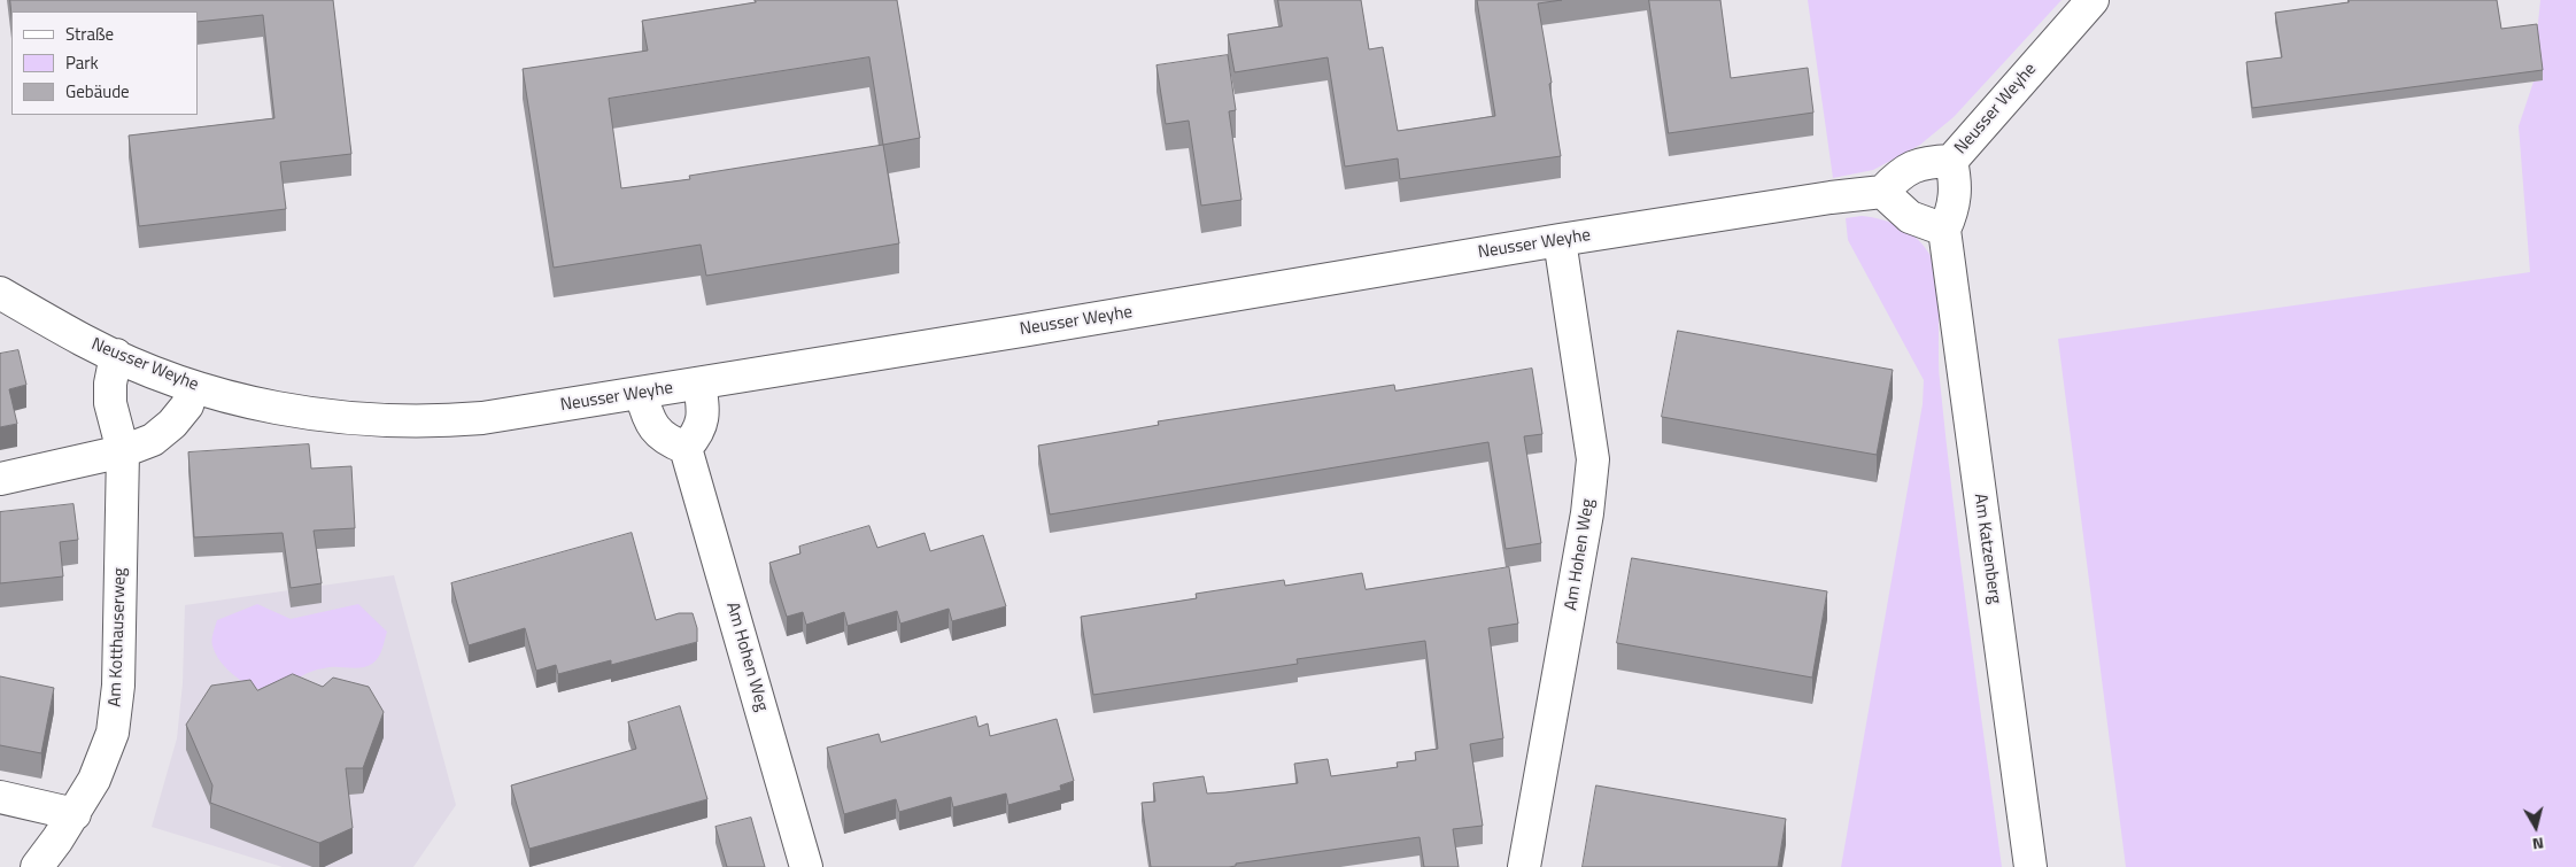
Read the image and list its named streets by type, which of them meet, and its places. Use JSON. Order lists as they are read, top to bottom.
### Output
{
  "streets": {
    "street": [
      "Neusser Weyhe",
      "Am Katzenberg",
      "Am Hohen Weg",
      "Am Kotthauserweg"
    ]
  },
  "crossings": [
    ["Neusser Weyhe", "Am Katzenberg"],
    ["Neusser Weyhe", "Am Hohen Weg"],
    ["Neusser Weyhe", "Am Kotthauserweg"]
  ],
  "legend": ["Straße", "Park", "Gebäude"],
  "north": "bottom"
}
